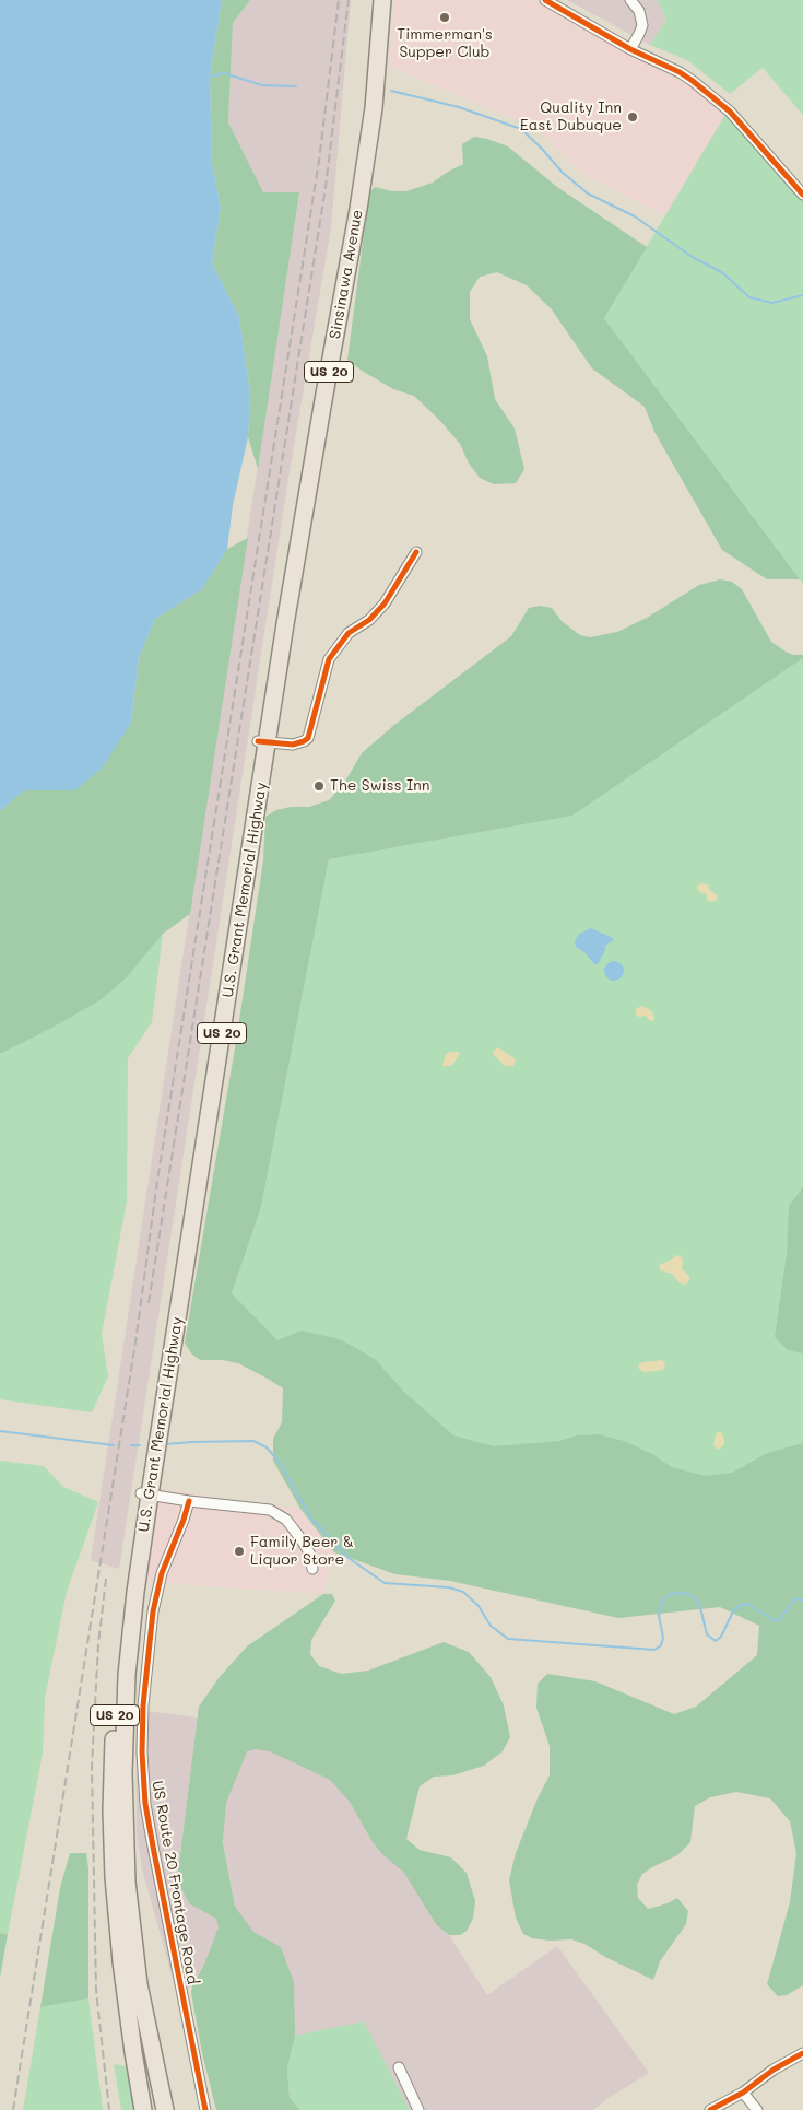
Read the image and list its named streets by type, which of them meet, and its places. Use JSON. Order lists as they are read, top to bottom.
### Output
{
  "streets": {
    "highway": ["Sinsinawa Avenue", "US 20", "U.S. Grant Memorial Highway"],
    "street": ["US Route 20 Frontage Road"]
  },
  "crossings": [
    ["Sinsinawa Avenue", "U.S. Grant Memorial Highway"]
  ],
  "places": [
    "Timmerman's Supper Club",
    "Quality Inn East Dubuque",
    "The Swiss Inn",
    "Family Beer & Liquor Store"
  ]
}
